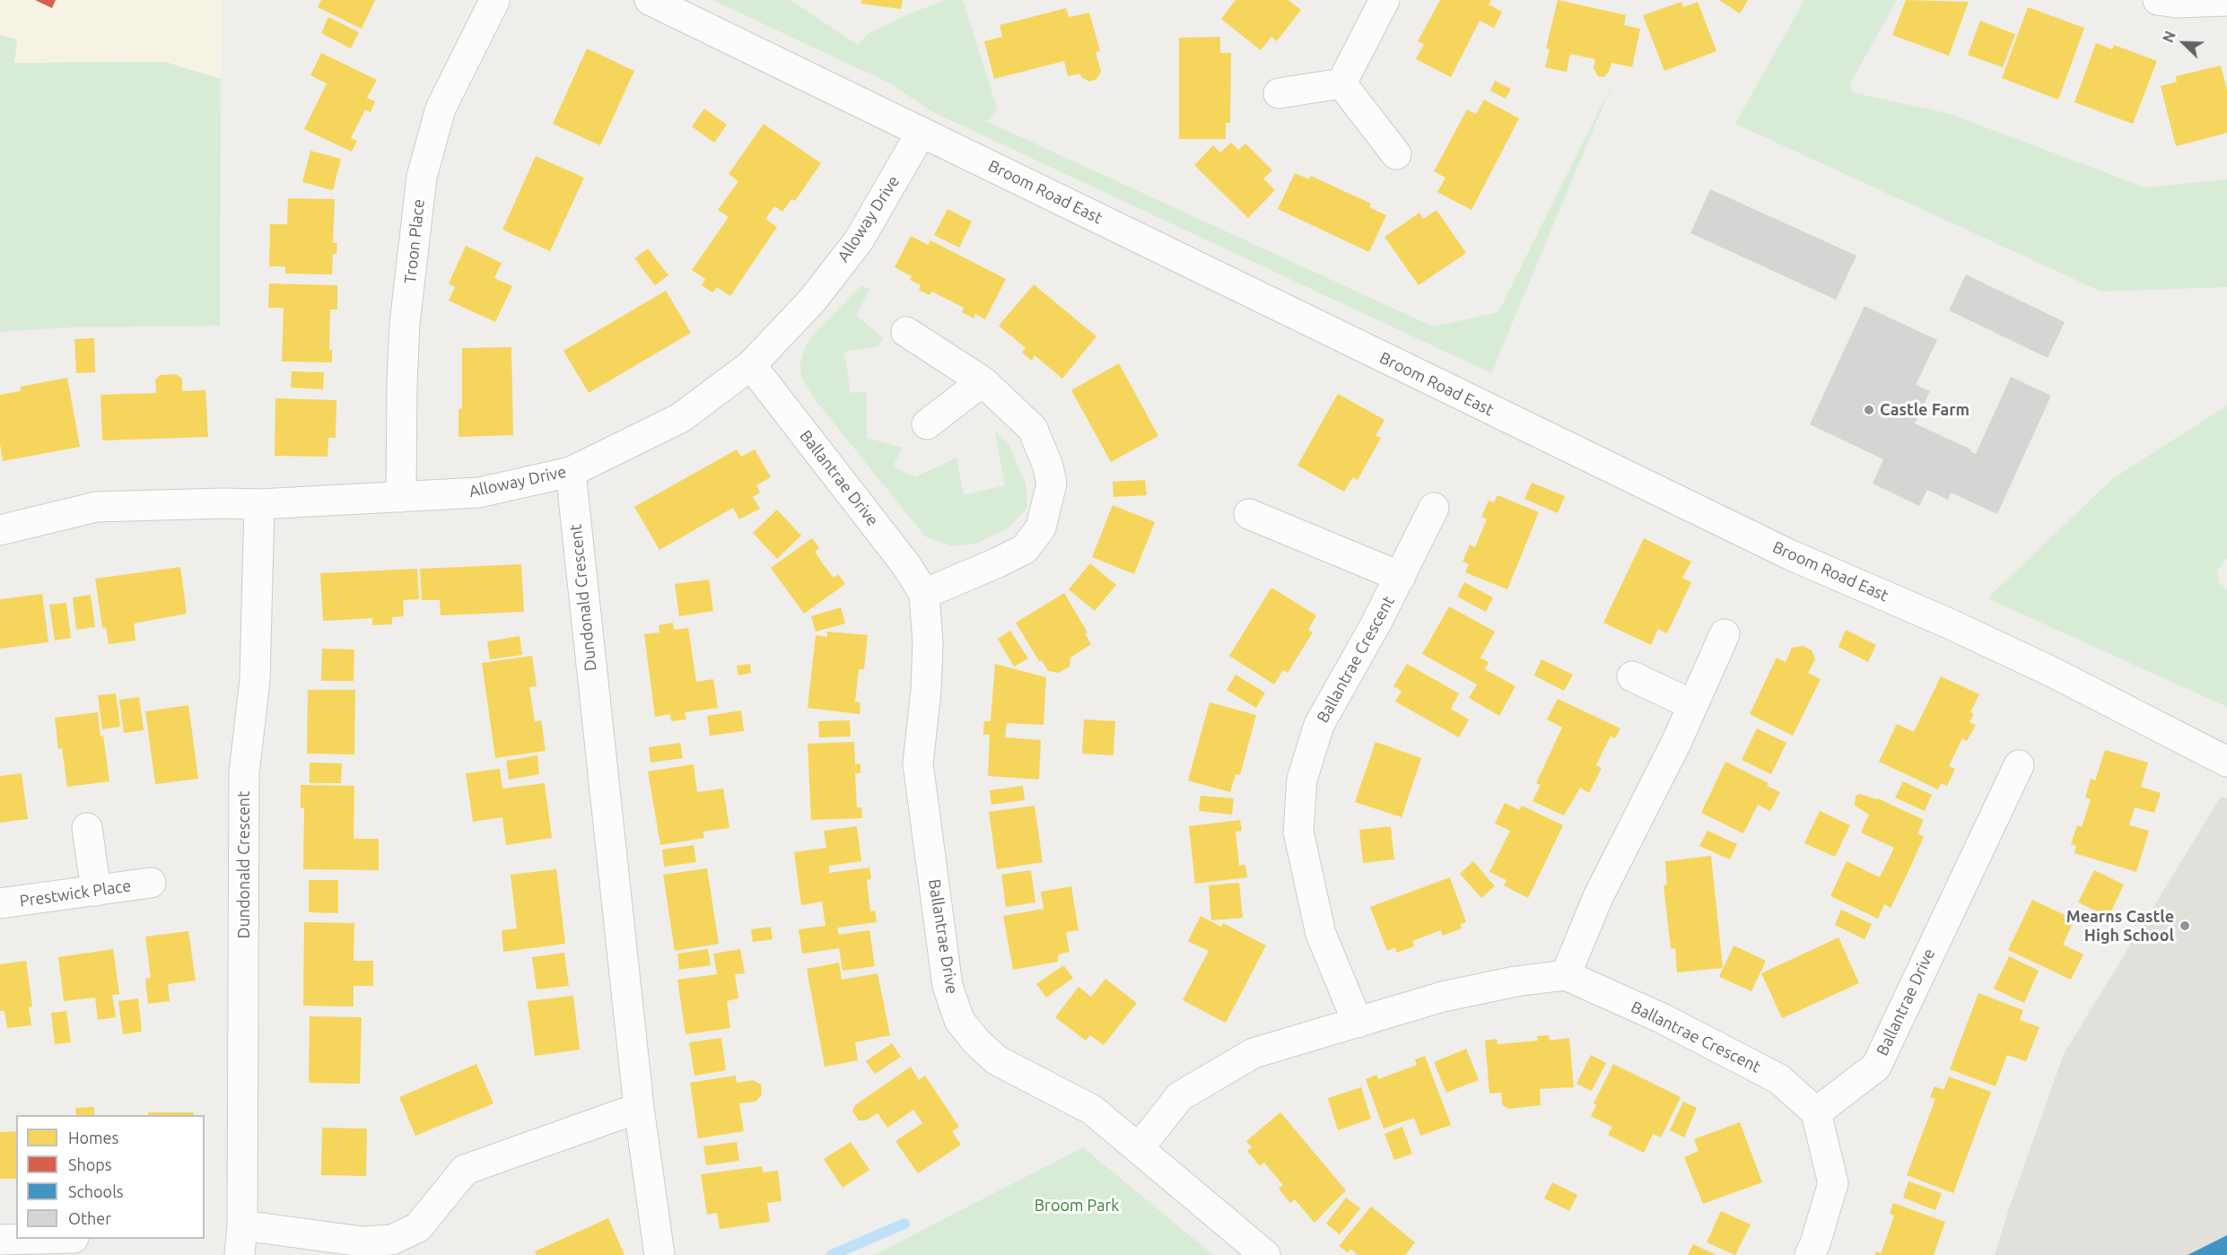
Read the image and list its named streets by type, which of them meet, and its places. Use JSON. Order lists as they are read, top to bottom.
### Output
{
  "streets": {
    "street": [
      "Broom Road East",
      "Alloway Drive",
      "Troon Place",
      "Ballantrae Drive",
      "Dundonald Crescent",
      "Ballantrae Crescent",
      "Prestwick Place"
    ]
  },
  "crossings": [
    ["Broom Road East", "Alloway Drive"],
    ["Alloway Drive", "Troon Place"],
    ["Alloway Drive", "Ballantrae Drive"],
    ["Alloway Drive", "Dundonald Crescent"],
    ["Ballantrae Drive", "Ballantrae Crescent"]
  ],
  "parks": ["Broom Park"],
  "places": ["Castle Farm", "Mearns Castle High School"],
  "legend": [
    "Homes",
    "Shops",
    "Schools",
    "Other"
  ],
  "north": "top left"
}
